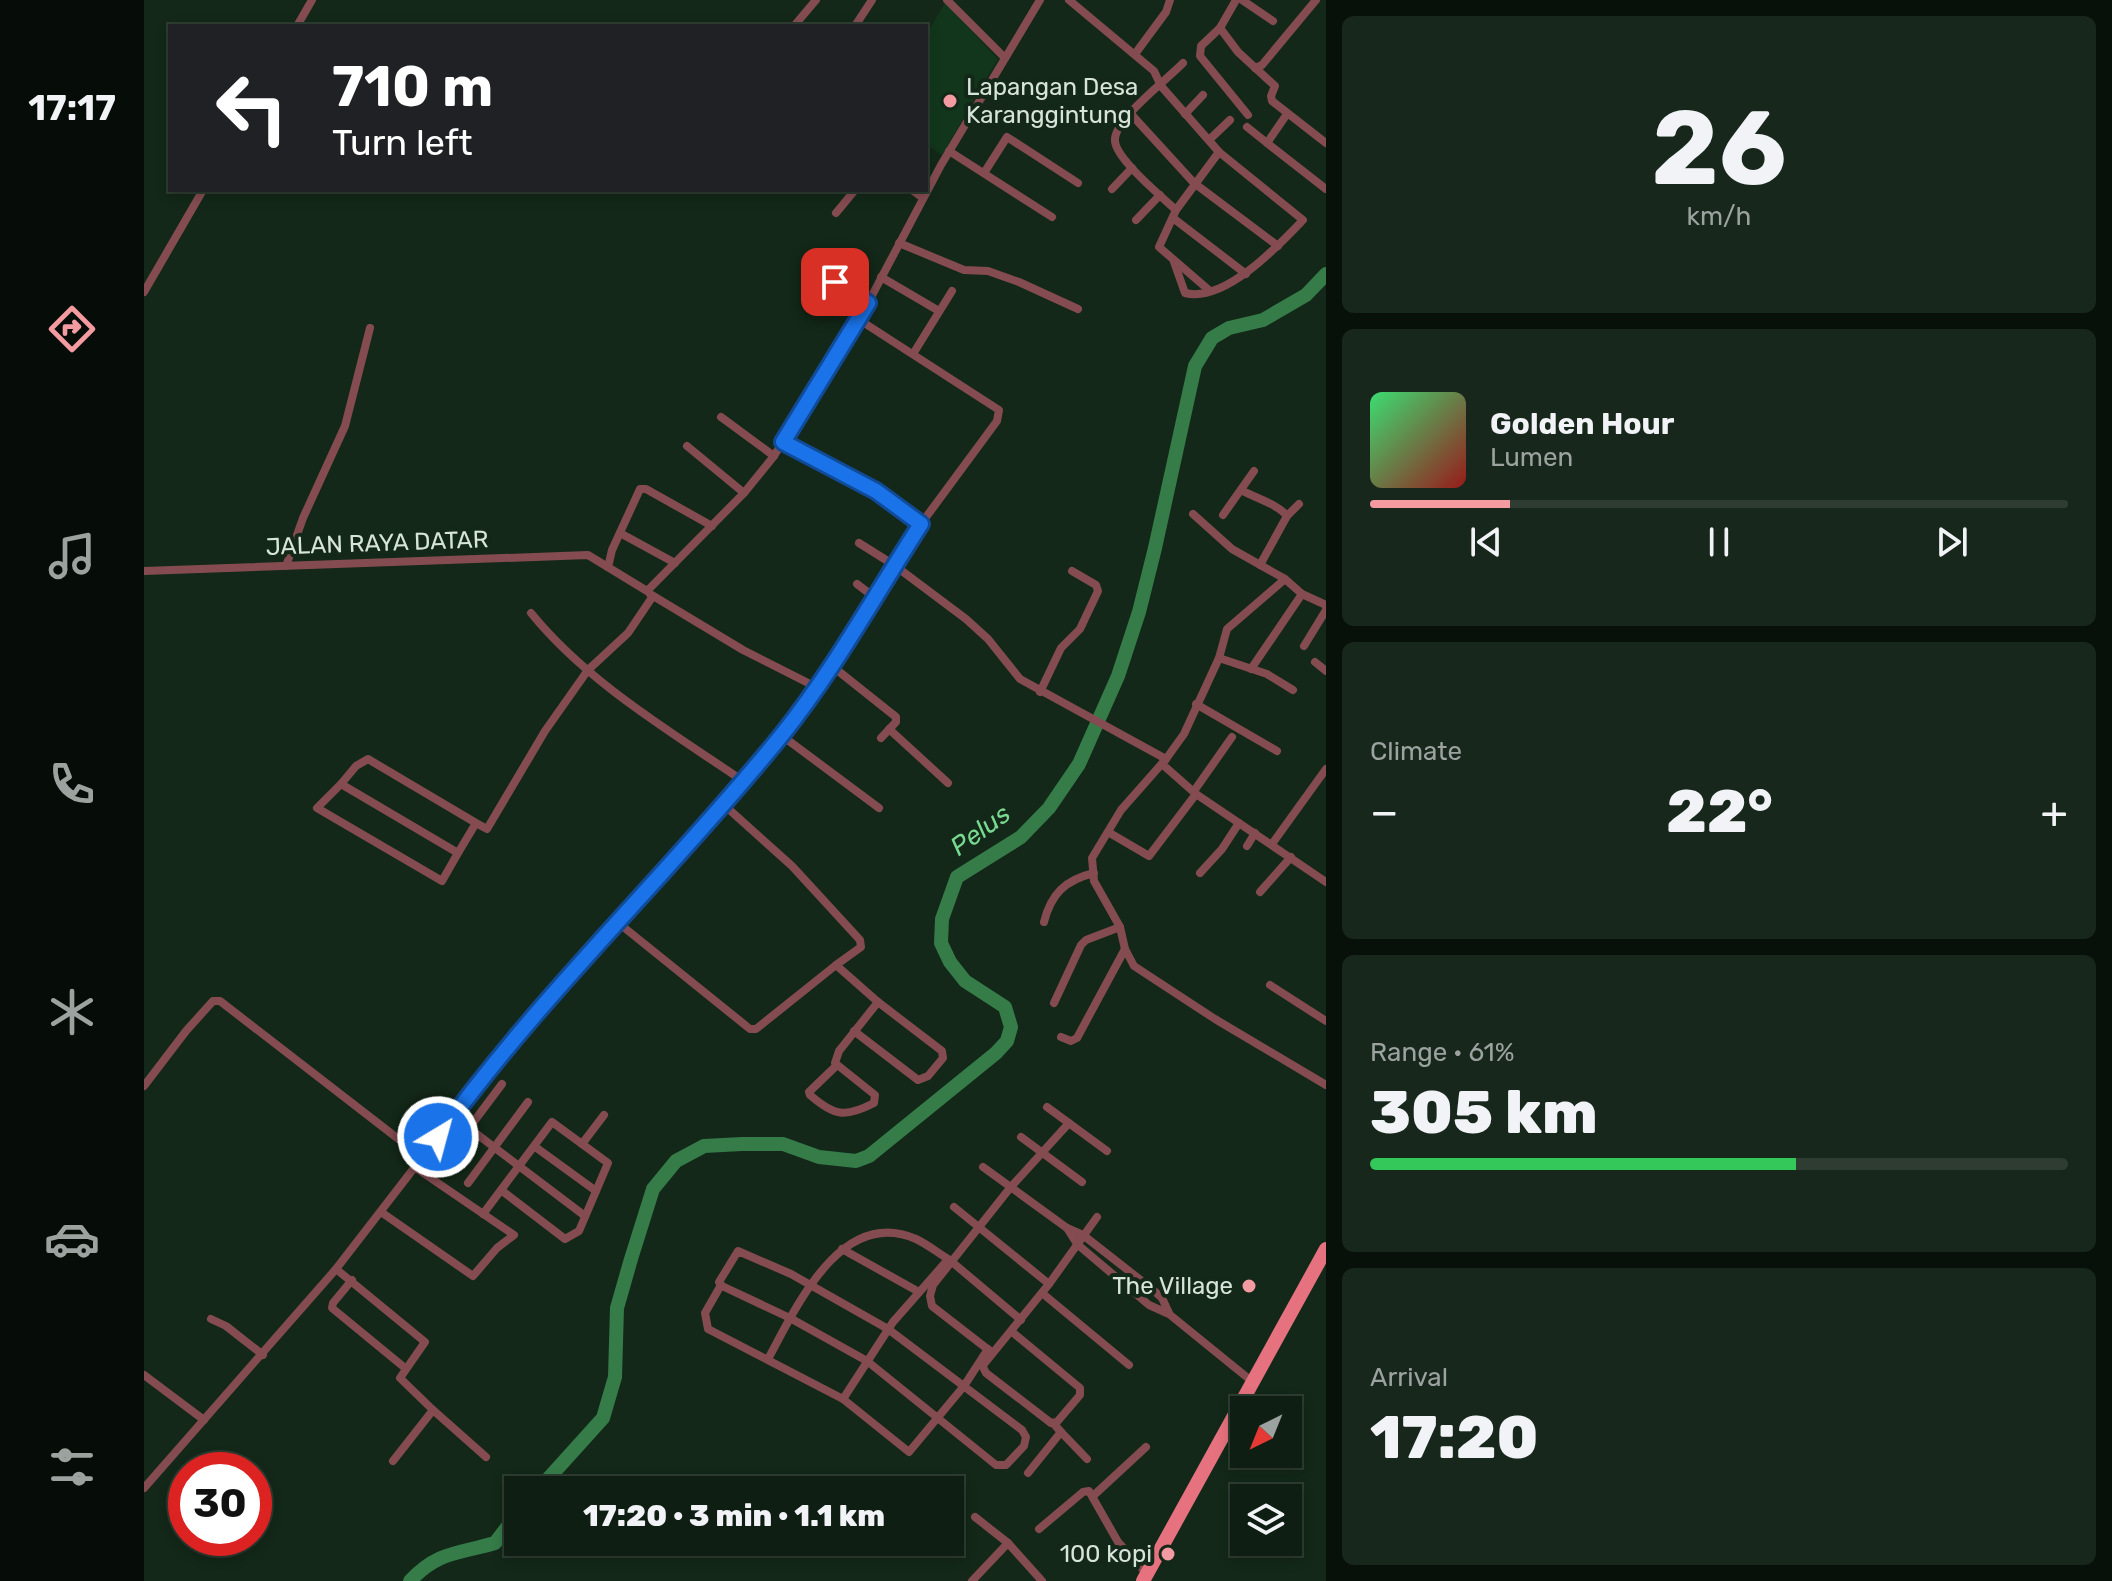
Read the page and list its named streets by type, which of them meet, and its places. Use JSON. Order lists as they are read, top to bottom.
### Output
{
  "streets": {
    "street": ["JALAN RAYA DATAR"]
  },
  "water": ["Pelus"],
  "places": ["Lapangan Desa Karanggintung", "The Village", "100 kopi"],
  "north": "bottom left",
  "page": {
    "tabs": "17:17",
    "tile": [
      ["26", "km/h"],
      "Climate",
      ["Range · 61%", "305 km"],
      ["Arrival", "17:20"]
    ],
    "turn": ["710 m", "Turn left"],
    "song": ["Golden Hour", "Lumen"],
    "heat": ["−", "22°", "+"],
    "limit": "30",
    "trip": "17:20 · 3 min · 1.1 km"
  }
}
